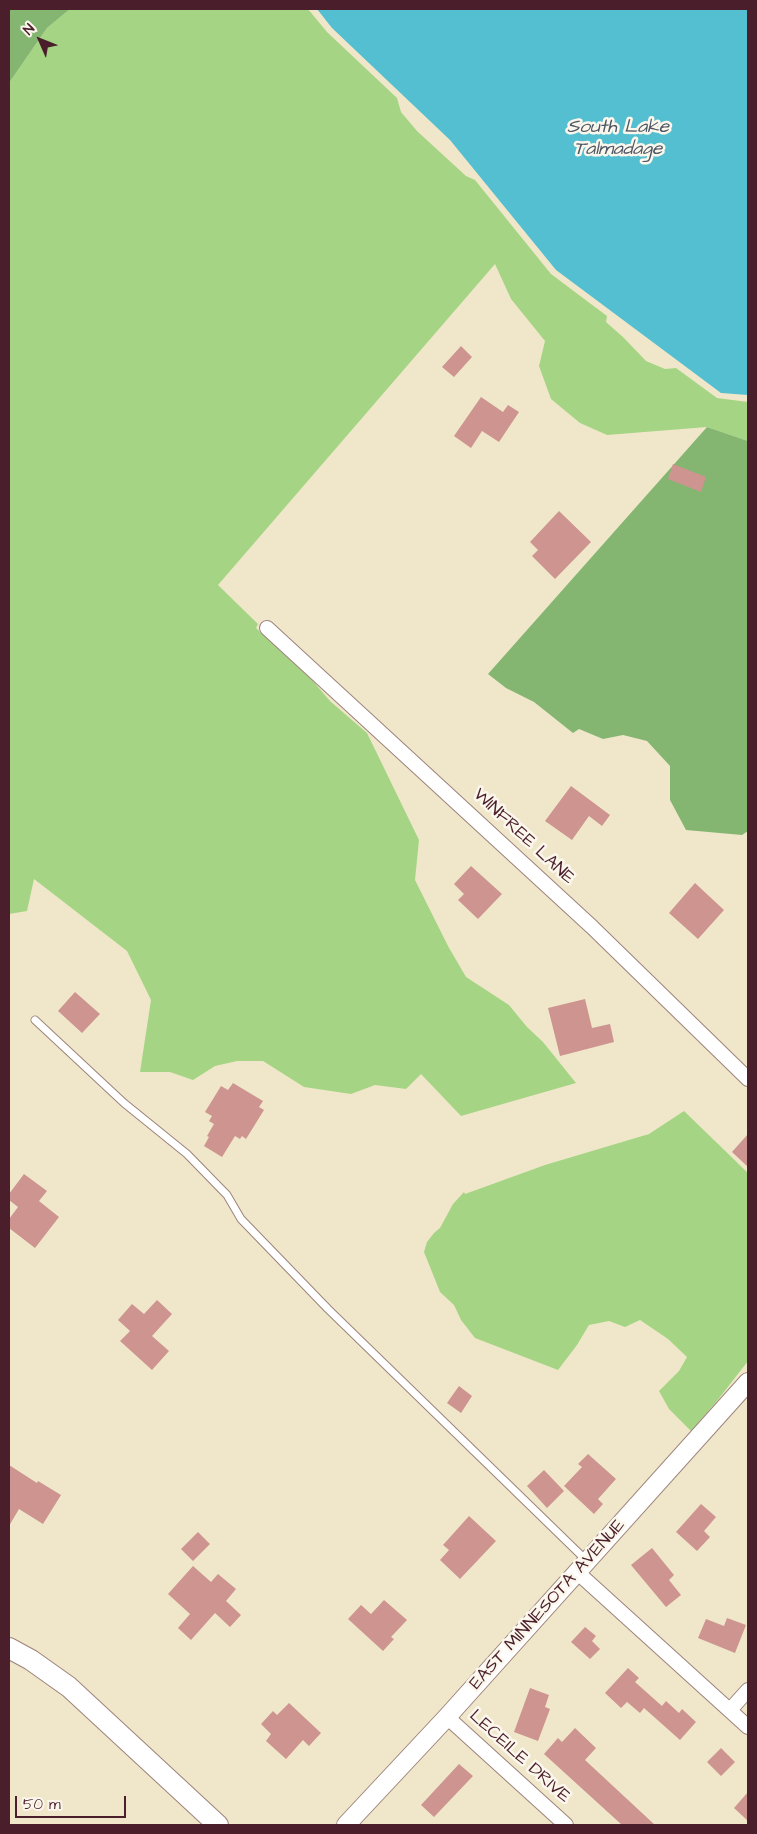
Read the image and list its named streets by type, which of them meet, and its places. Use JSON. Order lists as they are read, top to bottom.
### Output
{
  "streets": {
    "street": ["WINFREE LANE", "EAST MINNESOTA AVENUE", "LECEILE DRIVE"]
  },
  "crossings": [
    ["EAST MINNESOTA AVENUE", "LECEILE DRIVE"]
  ],
  "water": ["South Lake Talmadage"],
  "scale_bar": "50 m",
  "north": "top left"
}
